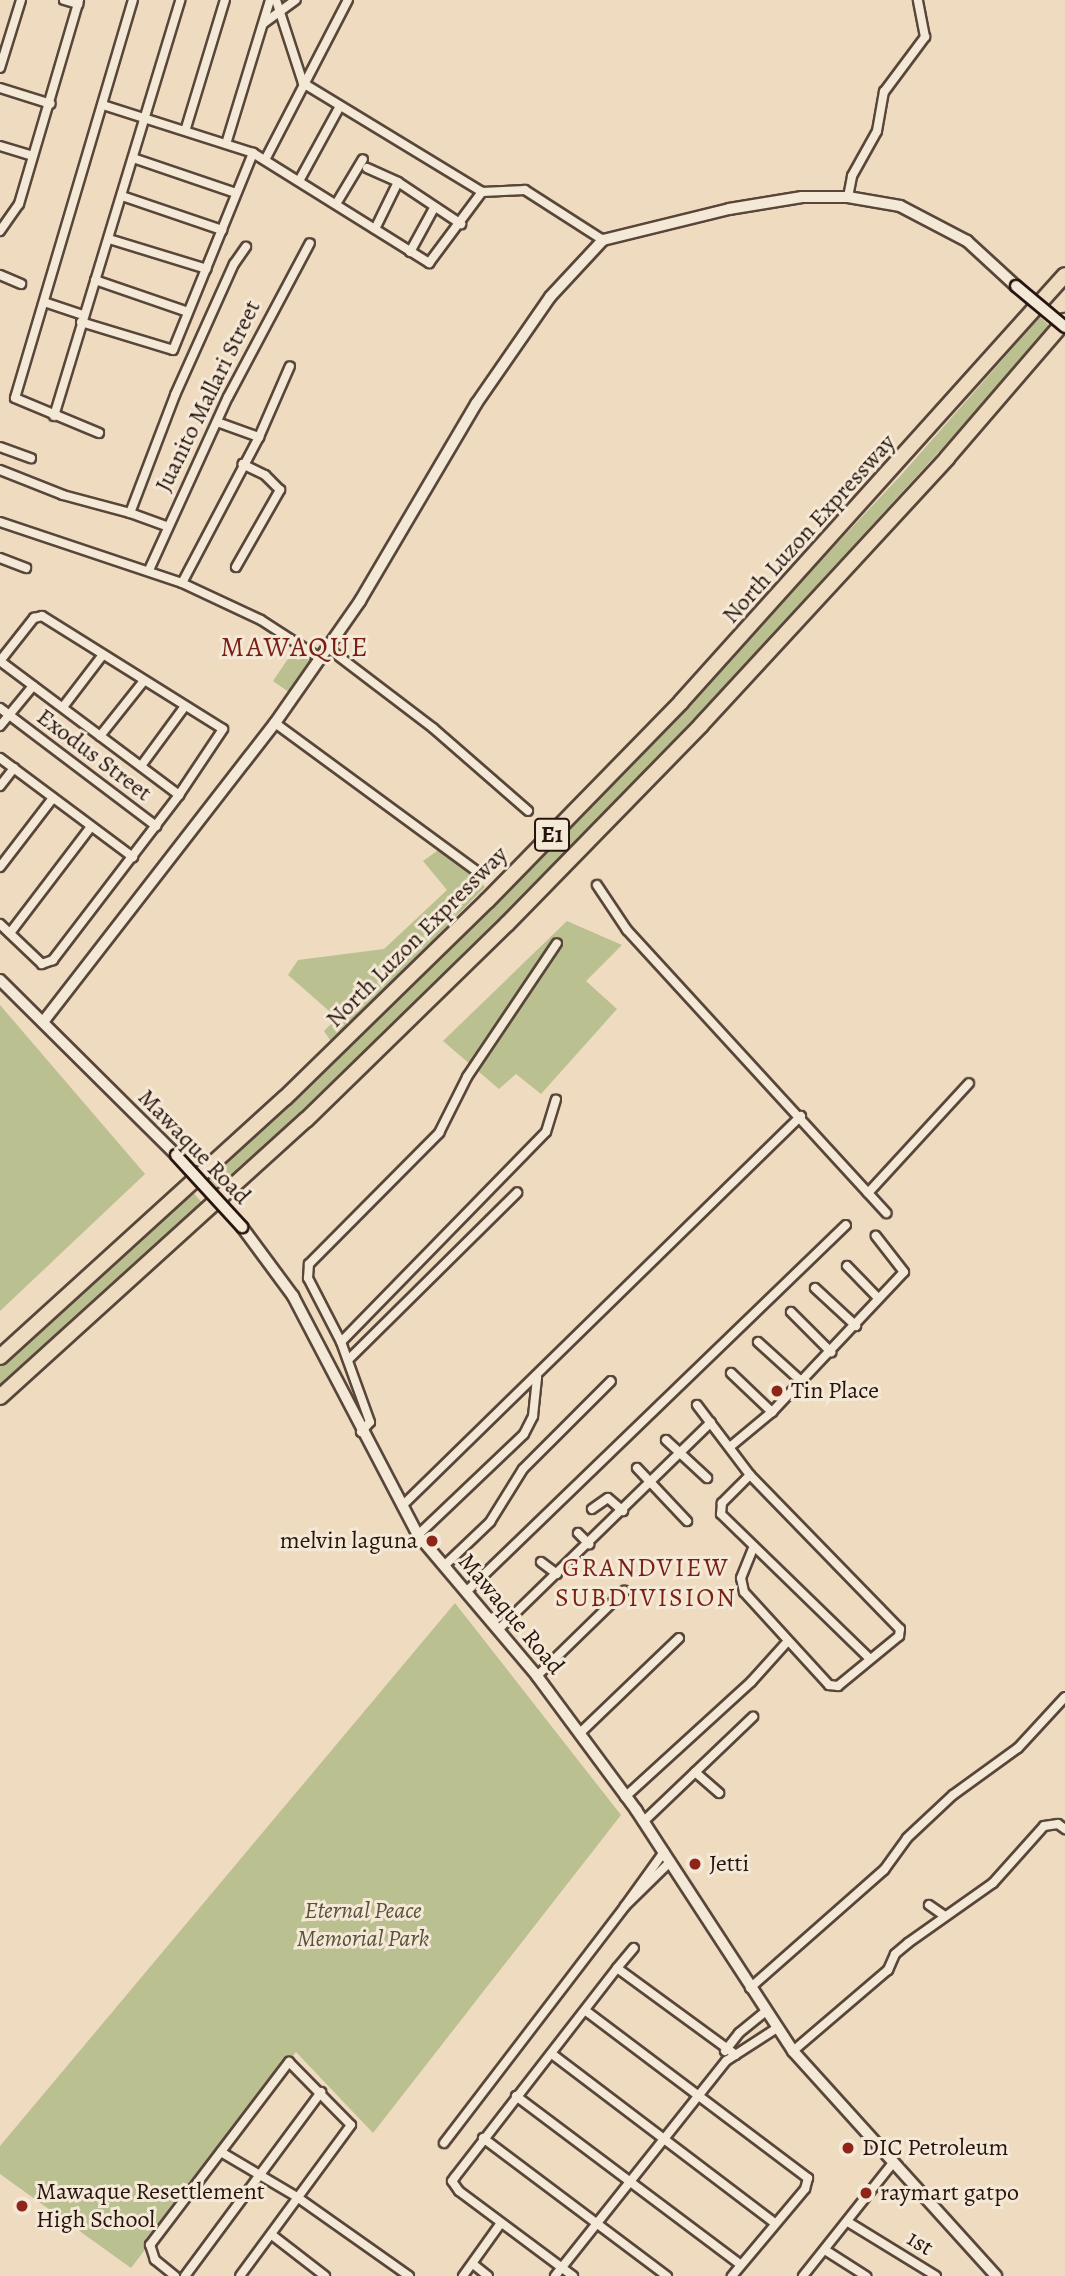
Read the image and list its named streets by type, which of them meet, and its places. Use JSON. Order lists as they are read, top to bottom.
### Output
{
  "streets": {
    "highway": ["North Luzon Expressway", "E1"],
    "main road": ["Mawaque Road"],
    "street": ["Juanito Mallari Street", "Exodus Street", "1st"]
  },
  "districts": ["MAWAQUE", "GRANDVIEW SUBDIVISION"],
  "parks": ["Eternal Peace Memorial Park"],
  "places": [
    "Tin Place",
    "melvin laguna",
    "Jetti",
    "DIC Petroleum",
    "raymart gatpo",
    "Mawaque Resettlement High School"
  ]
}
